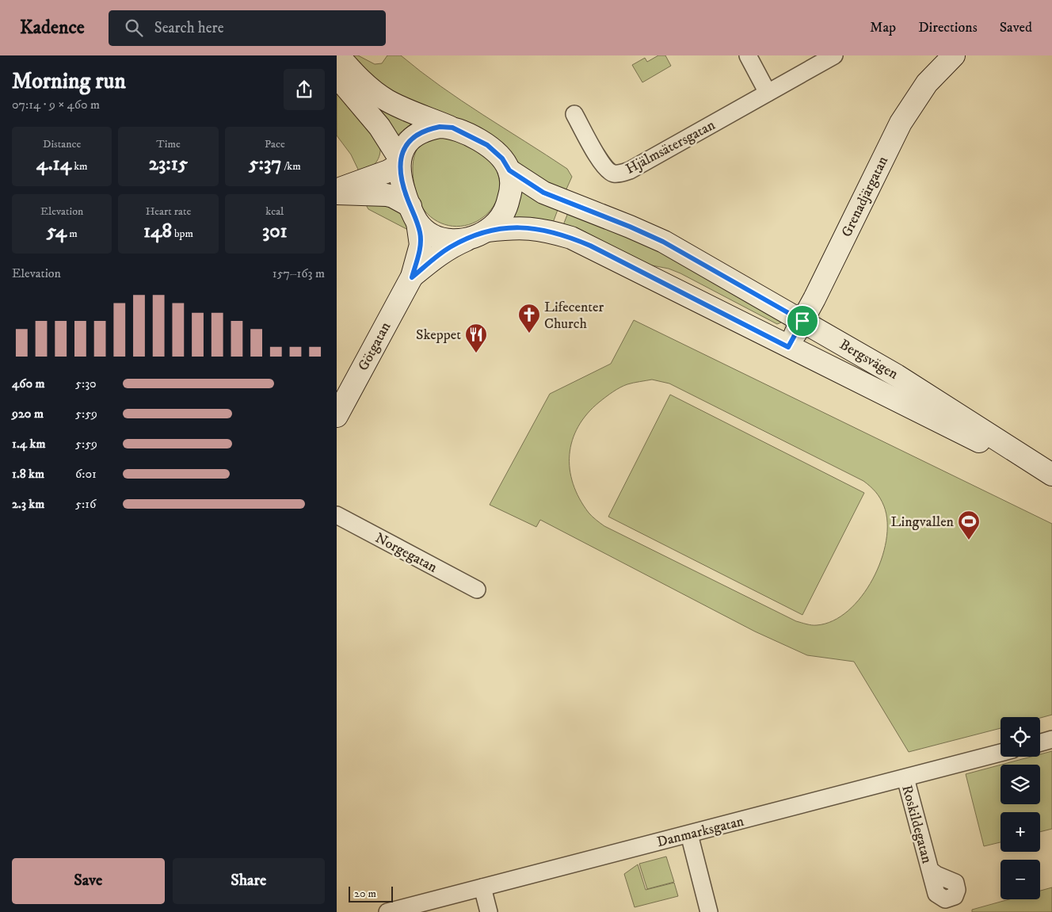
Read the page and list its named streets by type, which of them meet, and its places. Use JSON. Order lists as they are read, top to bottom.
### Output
{
  "streets": {
    "main road": ["Grenadjärgatan", "Götgatan", "Bergsvägen"],
    "street": [
      "Hjälmsätersgatan",
      "Norgegatan",
      "Roskildegatan",
      "Danmarksgatan"
    ]
  },
  "crossings": [
    ["Grenadjärgatan", "Bergsvägen"],
    ["Götgatan", "Bergsvägen"],
    ["Roskildegatan", "Danmarksgatan"]
  ],
  "places": {
    "church": ["Lifecenter Church"],
    "restaurant": ["Skeppet"],
    "sports": ["Lingvallen"]
  },
  "scale_bar": "20 m",
  "page": {
    "header": "Kadence",
    "search": "Search here",
    "nav": ["Map", "Directions", "Saved"],
    "heading": ["Morning run", "07:14 · 9 × 460 m"],
    "stats": [
      ["Distance", "4.14 km"],
      ["Time", "23:15"],
      ["Pace", "5:37 /km"],
      ["Elevation", "54 m"],
      ["Heart rate", "148 bpm"],
      ["kcal", "301"]
    ],
    "chart": ["Elevation", "157–163 m"],
    "list": [
      {
        "name": "460 m",
        "note": "5:30"
      },
      {
        "name": "920 m",
        "note": "5:59"
      },
      {
        "name": "1.4 km",
        "note": "5:59"
      },
      {
        "name": "1.8 km",
        "note": "6:01"
      },
      {
        "name": "2.3 km",
        "note": "5:16"
      }
    ],
    "map_buttons": ["+", "−"],
    "buttons": ["Save", "Share"],
    "scale": "20 m"
  }
}
